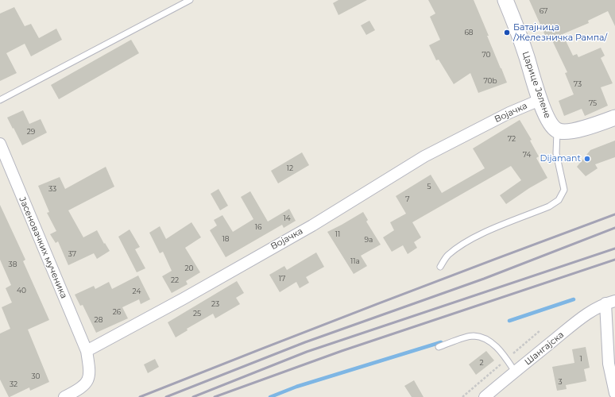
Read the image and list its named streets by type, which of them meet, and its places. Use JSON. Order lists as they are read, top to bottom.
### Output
{
  "streets": {
    "street": [
      "Царице Јелене",
      "Војачка",
      "Јасеновачких мученика",
      "Шангајска"
    ]
  },
  "crossings": [
    ["Царице Јелене", "Војачка"],
    ["Војачка", "Јасеновачких мученика"]
  ],
  "places": ["Батајница /Железничка Рампа/", "Dijamant"],
  "house_numbers": [
    "67",
    "68",
    "70",
    "70b",
    "73",
    "75",
    "29",
    "72",
    "74",
    "12",
    "5",
    "33",
    "7",
    "14",
    "16",
    "11",
    "18",
    "9a",
    "37",
    "11a",
    "38",
    "20",
    "17",
    "22",
    "40",
    "24",
    "23",
    "26",
    "25",
    "28",
    "1",
    "2",
    "30",
    "3",
    "32"
  ]
}
